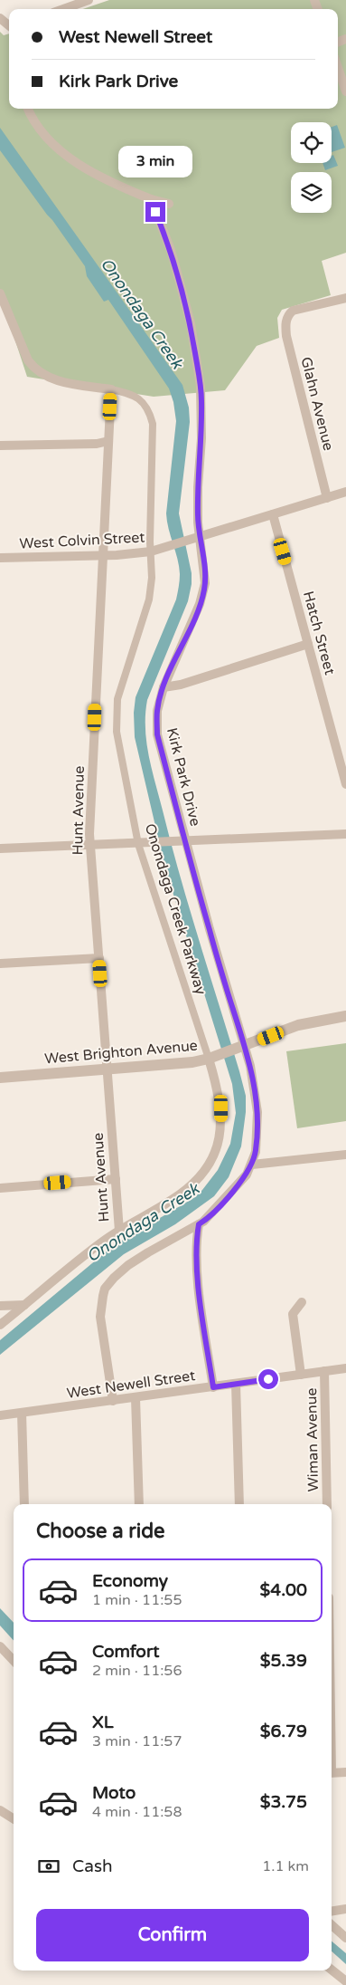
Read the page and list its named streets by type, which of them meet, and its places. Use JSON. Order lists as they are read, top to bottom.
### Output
{
  "streets": {
    "street": [
      "Glahn Avenue",
      "West Colvin Street",
      "Hatch Street",
      "Kirk Park Drive",
      "Hunt Avenue",
      "Onondaga Creek Parkway",
      "West Brighton Avenue",
      "West Newell Street",
      "Wiman Avenue"
    ]
  },
  "crossings": [
    ["Glahn Avenue", "West Colvin Street"],
    ["West Colvin Street", "Hatch Street"],
    ["West Colvin Street", "Kirk Park Drive"],
    ["West Colvin Street", "Hunt Avenue"],
    ["West Colvin Street", "Onondaga Creek Parkway"],
    ["Kirk Park Drive", "West Brighton Avenue"],
    ["Kirk Park Drive", "West Newell Street"],
    ["Hunt Avenue", "Onondaga Creek Parkway"],
    ["Hunt Avenue", "West Brighton Avenue"],
    ["Onondaga Creek Parkway", "West Brighton Avenue"],
    ["West Newell Street", "Wiman Avenue"]
  ],
  "water": ["Onondaga Creek"],
  "page": {
    "banner": ["West Newell Street", "Kirk Park Drive"],
    "bubble": "3 min",
    "heading": "Choose a ride",
    "list": [
      {
        "name": "Economy",
        "note": "1 min · 11:55",
        "value": "$4.00"
      },
      {
        "name": "Comfort",
        "note": "2 min · 11:56",
        "value": "$5.39"
      },
      {
        "name": "XL",
        "note": "3 min · 11:57",
        "value": "$6.79"
      },
      {
        "name": "Moto",
        "note": "4 min · 11:58",
        "value": "$3.75"
      }
    ],
    "pay": ["Cash", "1.1 km"],
    "buttons": "Confirm"
  }
}
